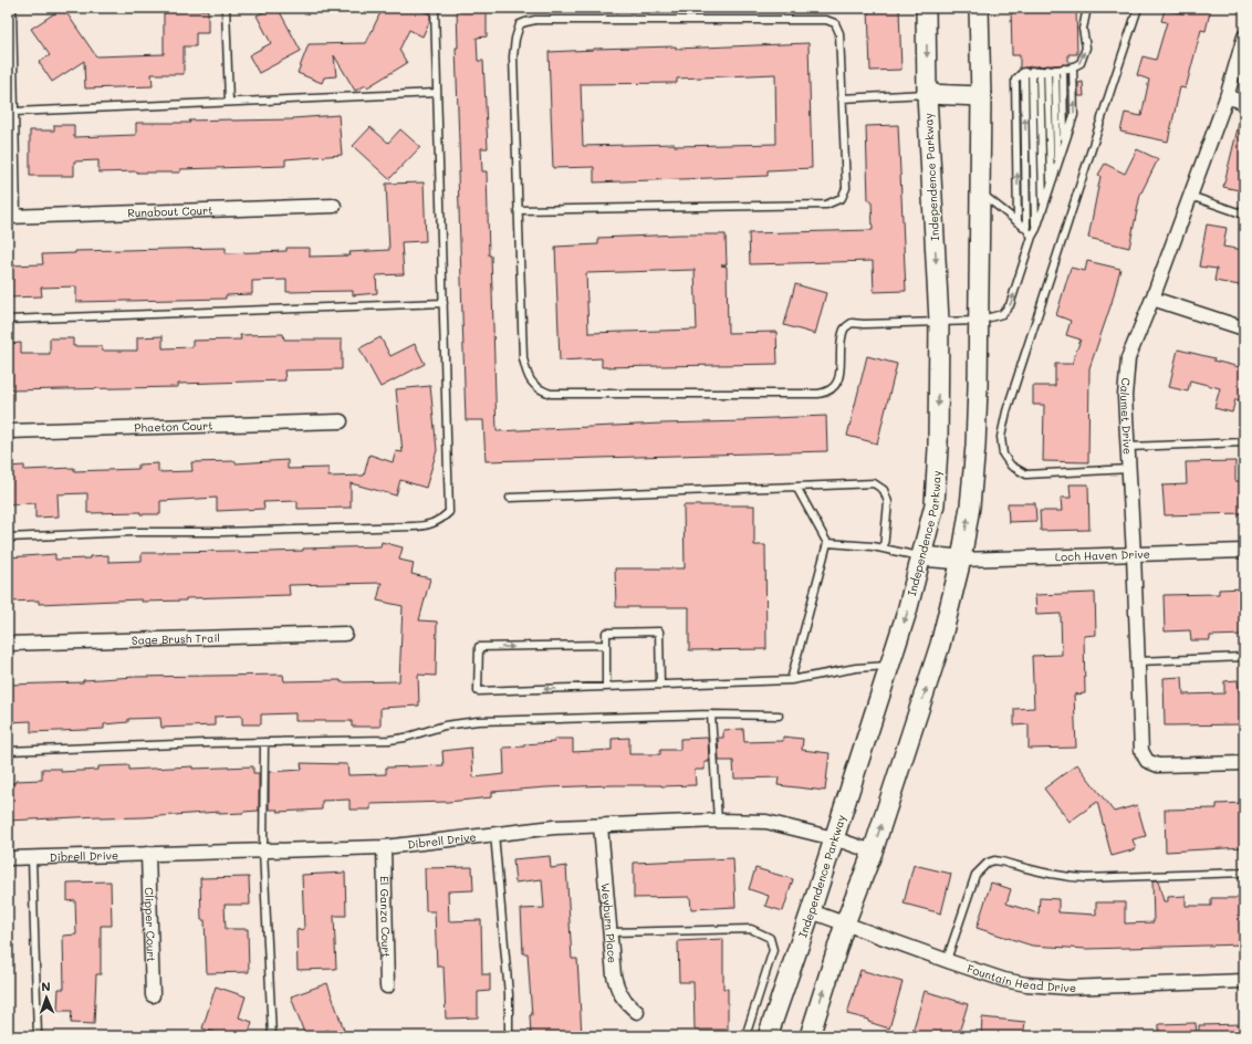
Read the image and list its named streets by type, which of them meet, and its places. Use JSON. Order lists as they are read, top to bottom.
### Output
{
  "streets": {
    "main road": ["Independence Parkway"],
    "street": [
      "Runabout Court",
      "Calumet Drive",
      "Phaeton Court",
      "Loch Haven Drive",
      "Sage Brush Trail",
      "Dibrell Drive",
      "El Ganza Court",
      "Weyburn Place",
      "Clipper Court",
      "Fountain Head Drive"
    ]
  },
  "crossings": [
    ["Independence Parkway", "Dibrell Drive"],
    ["Independence Parkway", "Fountain Head Drive"],
    ["Calumet Drive", "Loch Haven Drive"],
    ["Dibrell Drive", "El Ganza Court"],
    ["Dibrell Drive", "Weyburn Place"],
    ["Dibrell Drive", "Clipper Court"]
  ],
  "north": "top"
}
